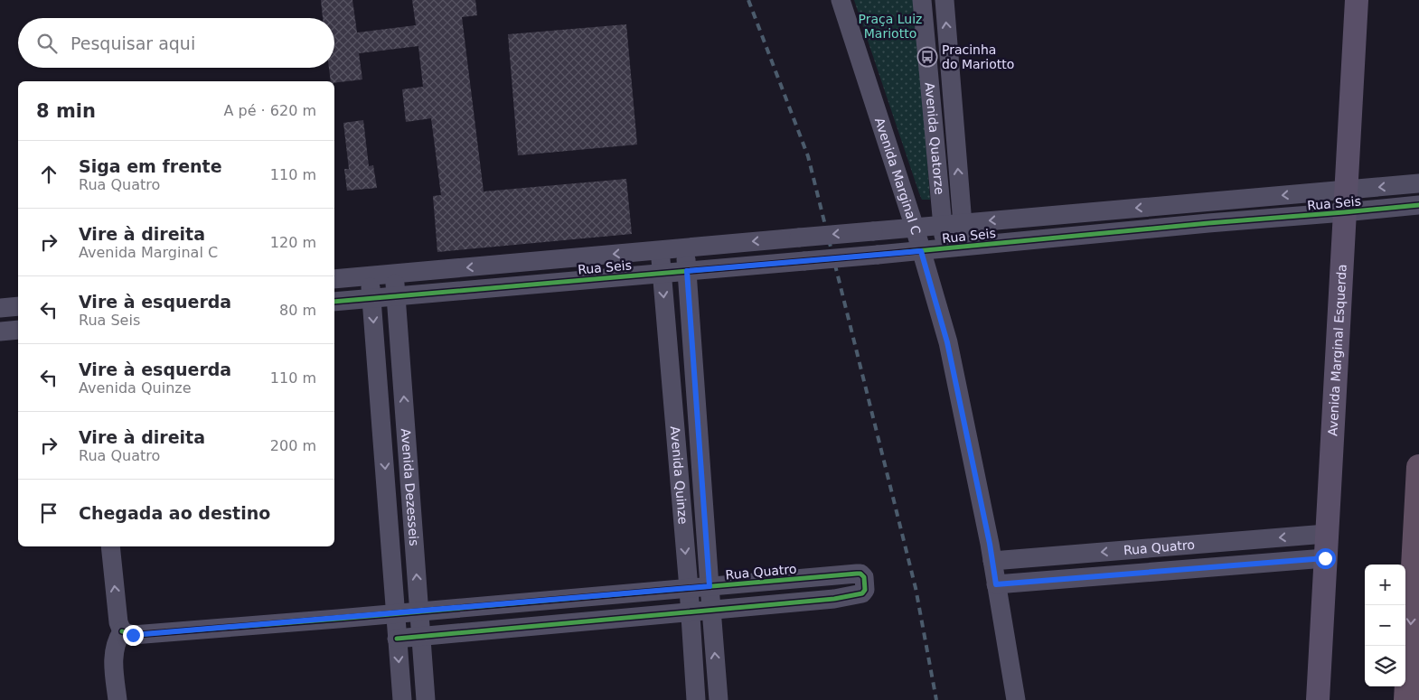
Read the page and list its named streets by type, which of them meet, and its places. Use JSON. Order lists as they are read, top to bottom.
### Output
{
  "streets": {
    "main road": ["Avenida Marginal Esquerda"],
    "street": [
      "Avenida Quatorze",
      "Avenida Marginal C",
      "Rua Seis",
      "Avenida Quinze",
      "Avenida Dezesseis",
      "Rua Quatro"
    ]
  },
  "crossings": [
    ["Avenida Quatorze", "Rua Seis"],
    ["Avenida Marginal C", "Rua Seis"],
    ["Avenida Marginal C", "Rua Quatro"],
    ["Rua Seis", "Avenida Marginal Esquerda"],
    ["Rua Seis", "Avenida Quinze"],
    ["Rua Seis", "Avenida Dezesseis"],
    ["Avenida Marginal Esquerda", "Rua Quatro"],
    ["Avenida Quinze", "Rua Quatro"],
    ["Avenida Dezesseis", "Rua Quatro"]
  ],
  "parks": ["Praça Luiz Mariotto"],
  "places": {
    "bus stop": ["Pracinha do Mariotto"]
  },
  "page": {
    "search": "Pesquisar aqui",
    "heading": ["8 min", "A pé · 620 m"],
    "list": [
      ["Siga em frente", "Rua Quatro", "110 m"],
      ["Vire à direita", "Avenida Marginal C", "120 m"],
      ["Vire à esquerda", "Rua Seis", "80 m"],
      ["Vire à esquerda", "Avenida Quinze", "110 m"],
      ["Vire à direita", "Rua Quatro", "200 m"],
      "Chegada ao destino"
    ],
    "map_buttons": ["+", "−"]
  }
}
